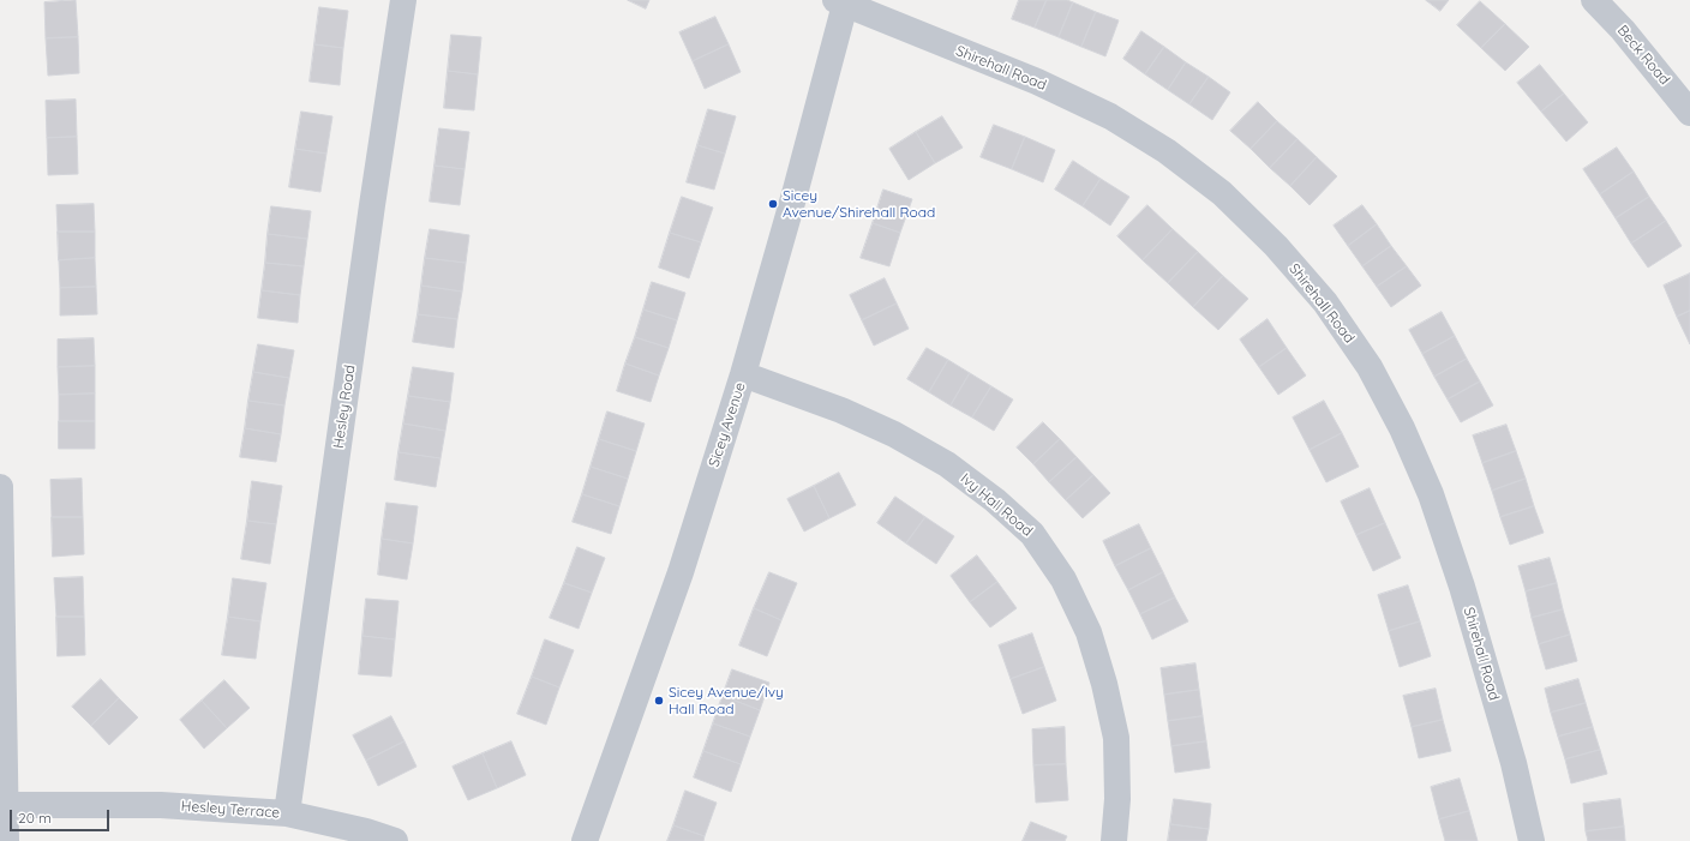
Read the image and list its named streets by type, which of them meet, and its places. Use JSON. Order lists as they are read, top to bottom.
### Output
{
  "streets": {
    "street": [
      "Beck Road",
      "Shirehall Road",
      "Hesley Road",
      "Sicey Avenue",
      "Ivy Hall Road",
      "Hesley Terrace"
    ]
  },
  "crossings": [
    ["Shirehall Road", "Sicey Avenue"],
    ["Hesley Road", "Hesley Terrace"],
    ["Sicey Avenue", "Ivy Hall Road"]
  ],
  "places": ["Sicey Avenue/Shirehall Road", "Sicey Avenue/Ivy Hall Road"],
  "scale_bar": "20 m"
}
